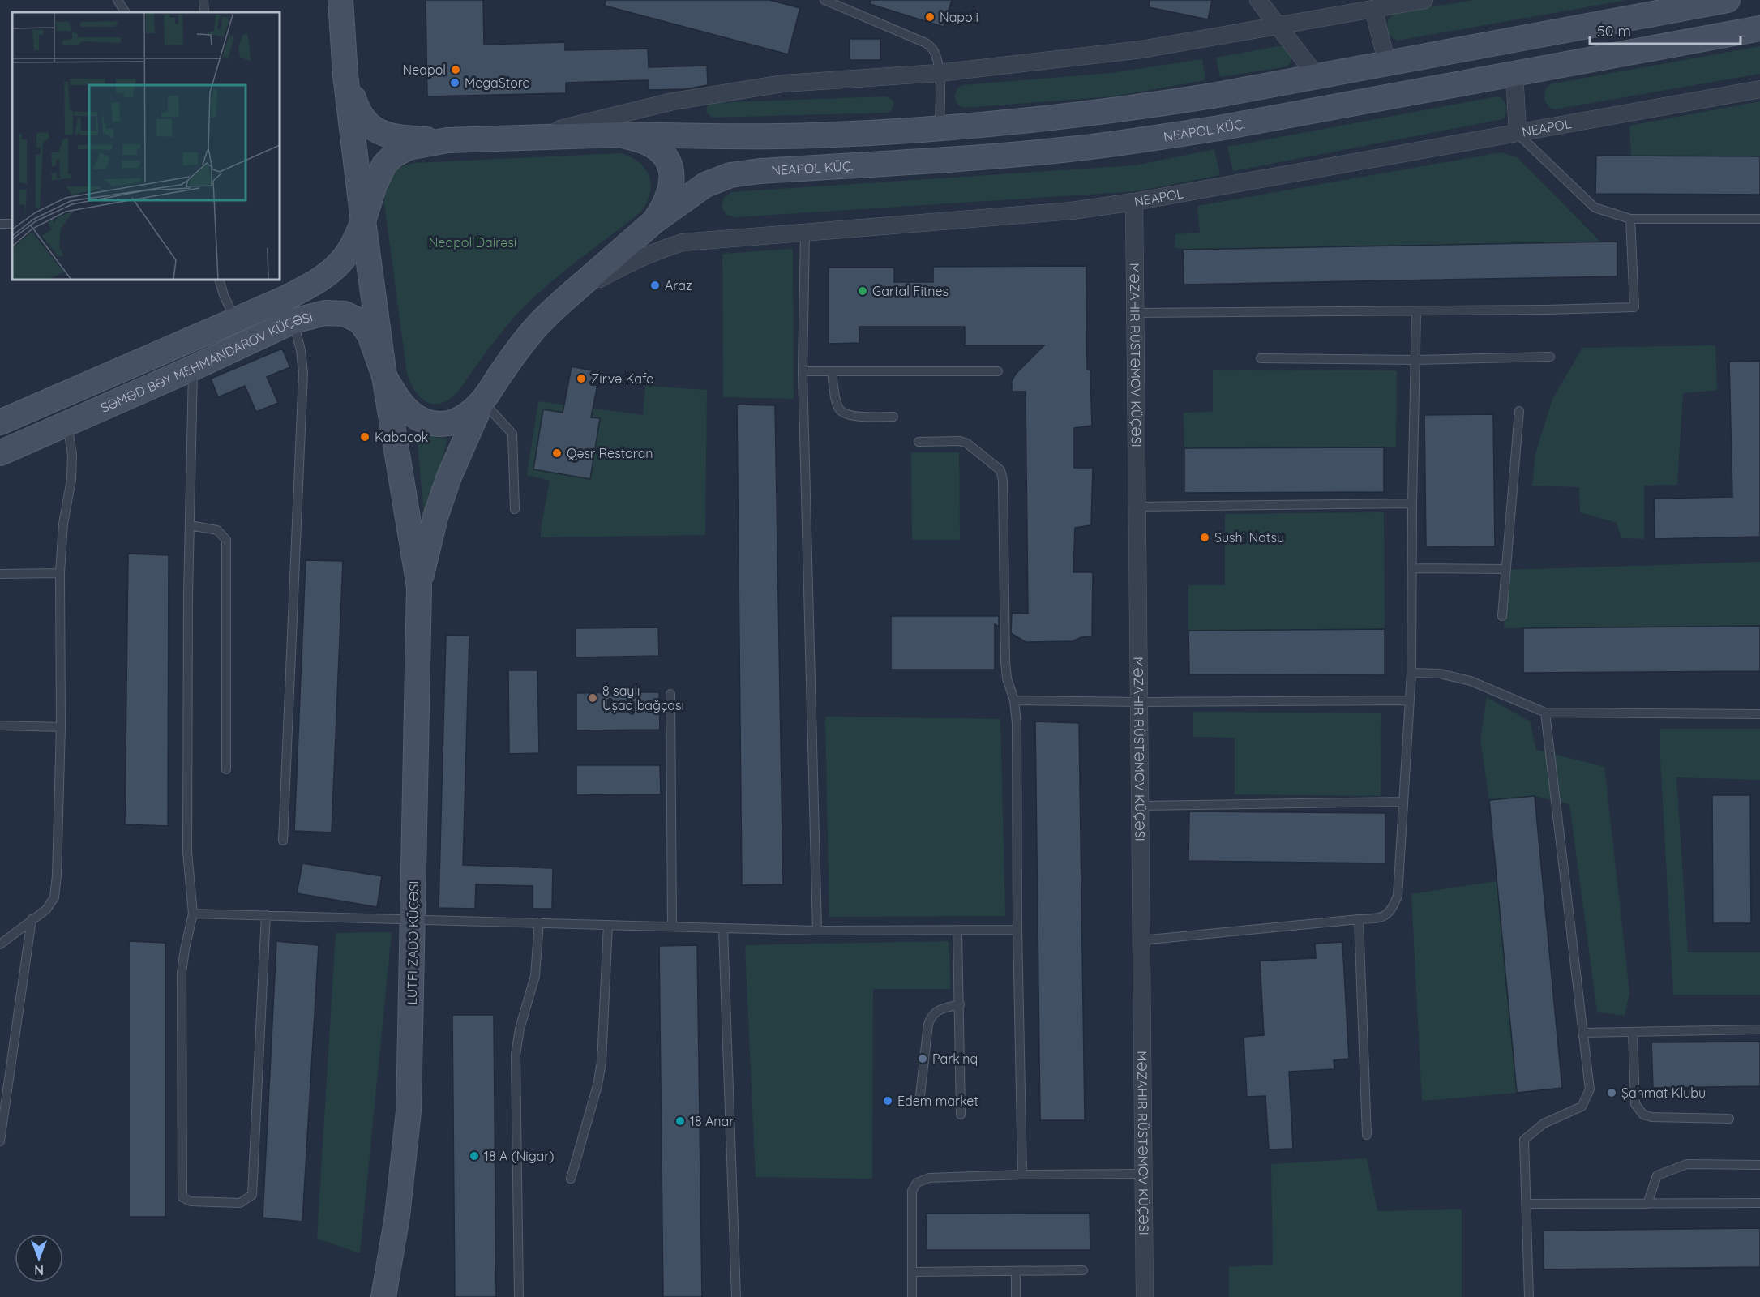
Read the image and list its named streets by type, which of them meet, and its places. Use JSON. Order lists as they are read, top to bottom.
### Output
{
  "streets": {
    "main road": ["NEAPOL KÜÇ.", "SƏMƏD BƏY MEHMANDAROV KÜÇƏSI", "LUTFI ZADƏ KÜÇƏSI"],
    "street": ["NEAPOL", "MƏZAHIR RÜSTƏMOV KÜÇƏSI"]
  },
  "crossings": [
    ["NEAPOL", "MƏZAHIR RÜSTƏMOV KÜÇƏSI"]
  ],
  "parks": ["Neapol Dairəsi"],
  "places": [
    "Napoli",
    "Neapol",
    "MegaStore",
    "Araz",
    "Gartal Fitnes",
    "Zirvə Kafe",
    "Kabacok",
    "Qəsr Restoran",
    "Sushi Natsu",
    "8 saylı Uşaq bağçası",
    "Parkinq",
    "Şahmat Klubu",
    "Edem market",
    "18 Anar",
    "18 A (Nigar)"
  ],
  "scale_bar": "50 m",
  "north": "bottom"
}
